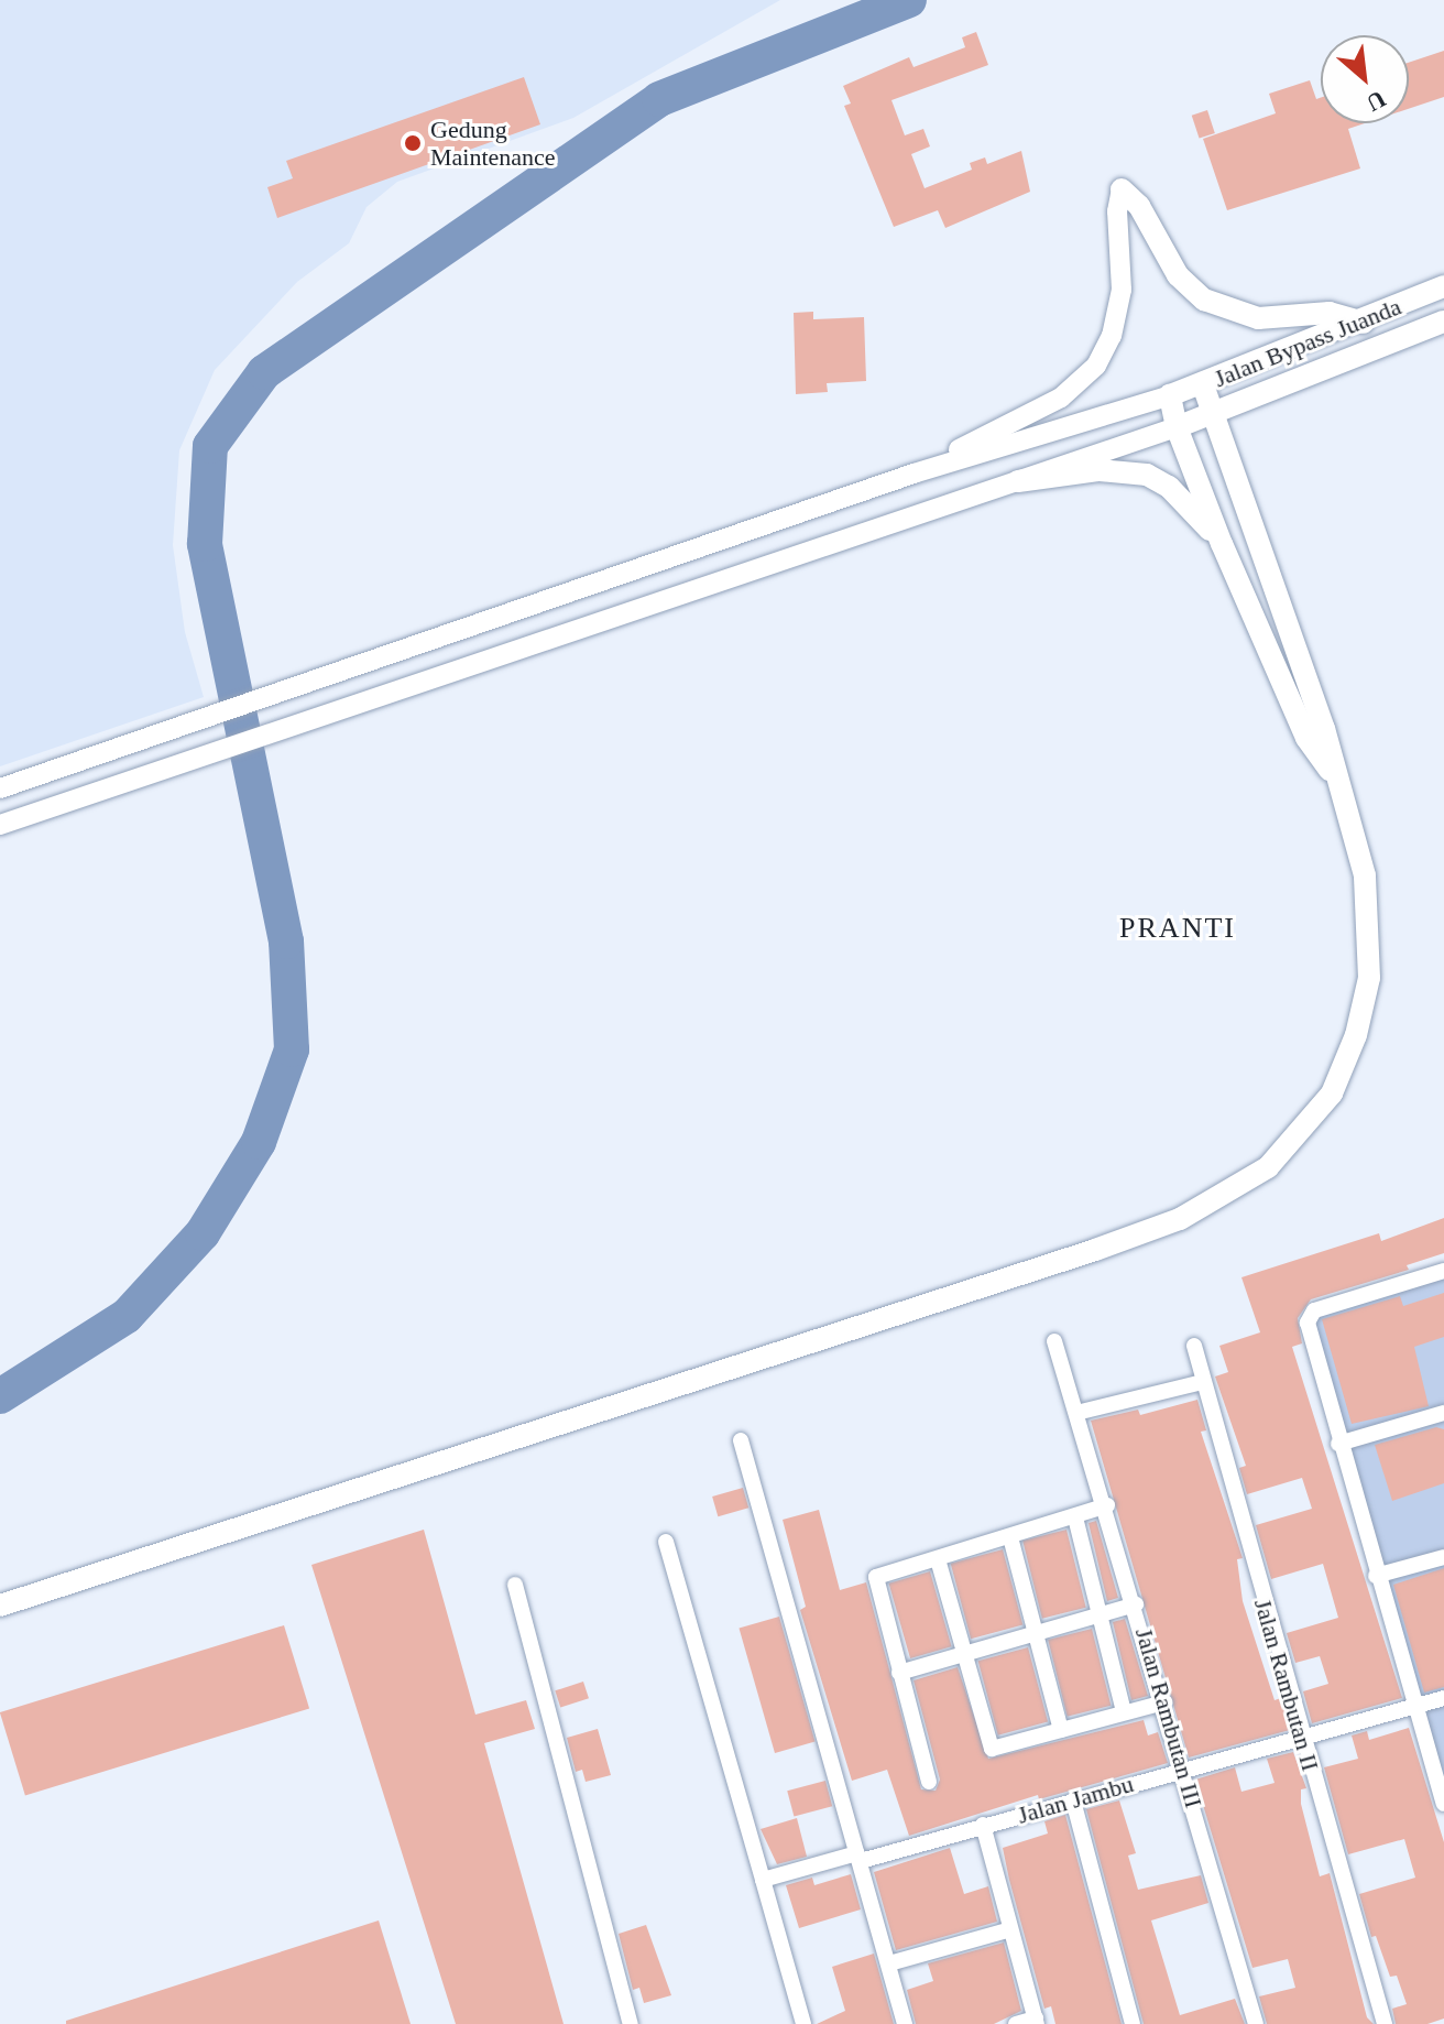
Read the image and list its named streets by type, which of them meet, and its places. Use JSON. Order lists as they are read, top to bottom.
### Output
{
  "streets": {
    "main road": ["Jalan Bypass Juanda"],
    "street": ["Jalan Rambutan II", "Jalan Rambutan III", "Jalan Jambu"]
  },
  "crossings": [
    ["Jalan Rambutan II", "Jalan Jambu"],
    ["Jalan Rambutan III", "Jalan Jambu"]
  ],
  "districts": ["PRANTI"],
  "places": ["Gedung Maintenance"],
  "north": "bottom right"
}
